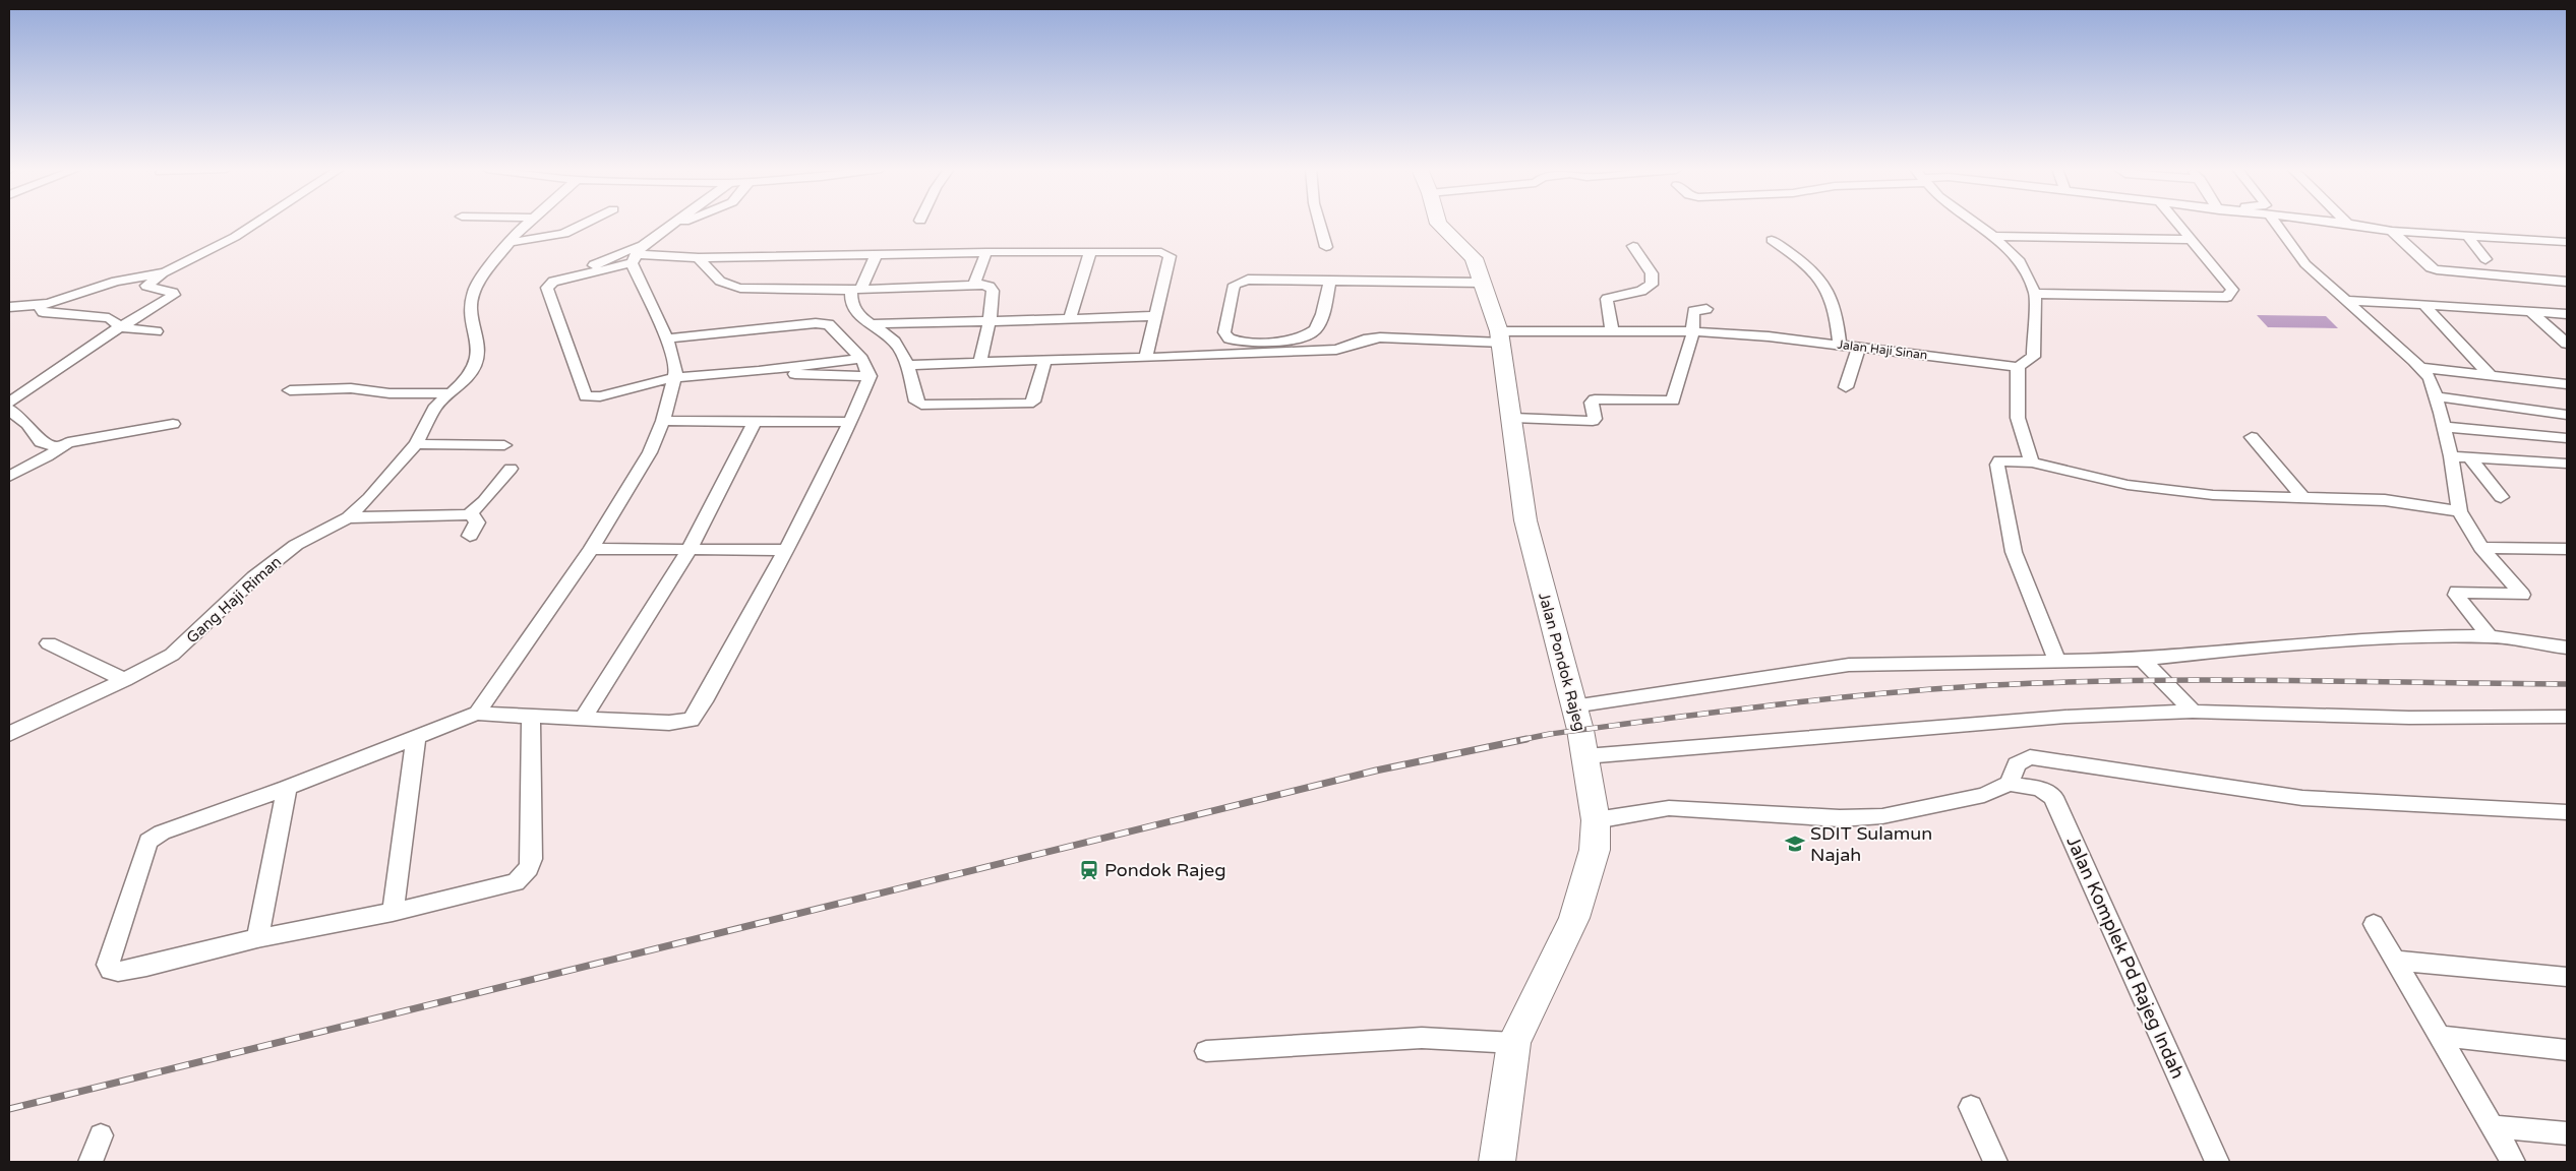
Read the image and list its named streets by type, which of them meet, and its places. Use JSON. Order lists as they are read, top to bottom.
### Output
{
  "streets": {
    "main road": ["Jalan Pondok Rajeg"],
    "street": ["Jalan Haji Sinan", "Gang Haji Riman", "Jalan Komplek Pd Rajeg Indah"]
  },
  "crossings": [
    ["Jalan Haji Sinan", "Jalan Pondok Rajeg"]
  ],
  "places": {
    "school or university": ["SDIT Sulamun Najah"],
    "station": ["Pondok Rajeg"]
  }
}
